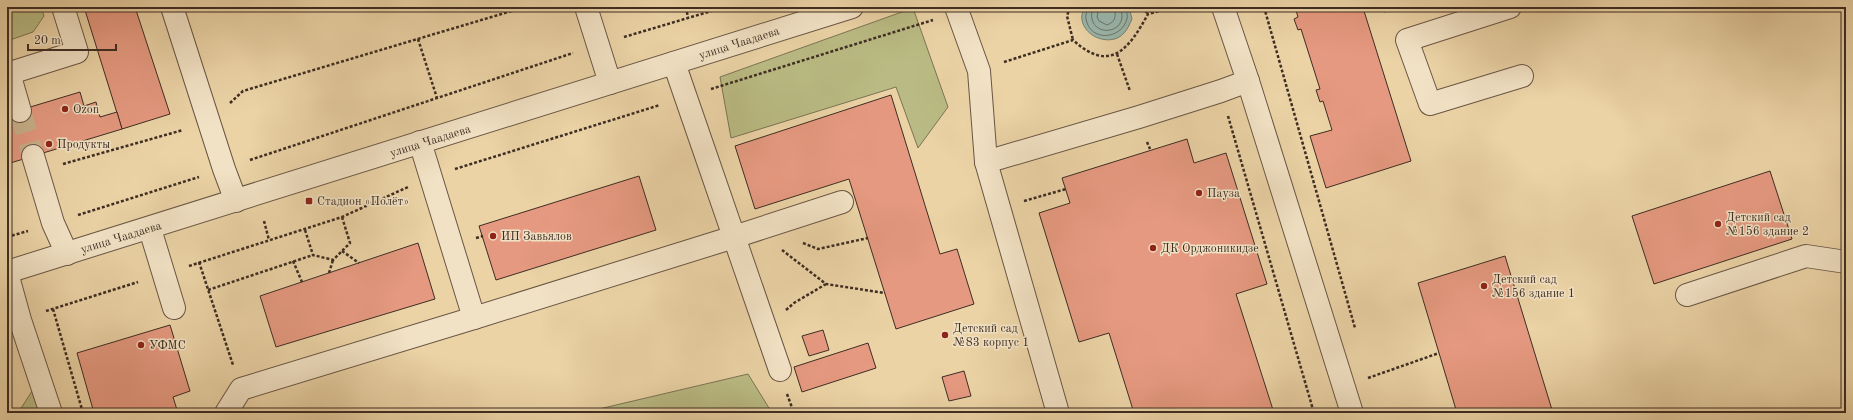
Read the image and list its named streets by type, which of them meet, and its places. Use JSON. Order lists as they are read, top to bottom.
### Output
{
  "streets": {
    "street": ["улица Чаадаева"]
  },
  "places": {
    "other": [
      "Ozon",
      "Продукты",
      "Пауза",
      "Детский сад №156 здание 2",
      "ИП Завьялов",
      "ДК Орджоникидзе",
      "Детский сад №156 здание 1",
      "Детский сад №83 корпус 1",
      "УФМС"
    ],
    "transit": ["Стадион «Полёт»"]
  },
  "scale_bar": "20 m"
}
